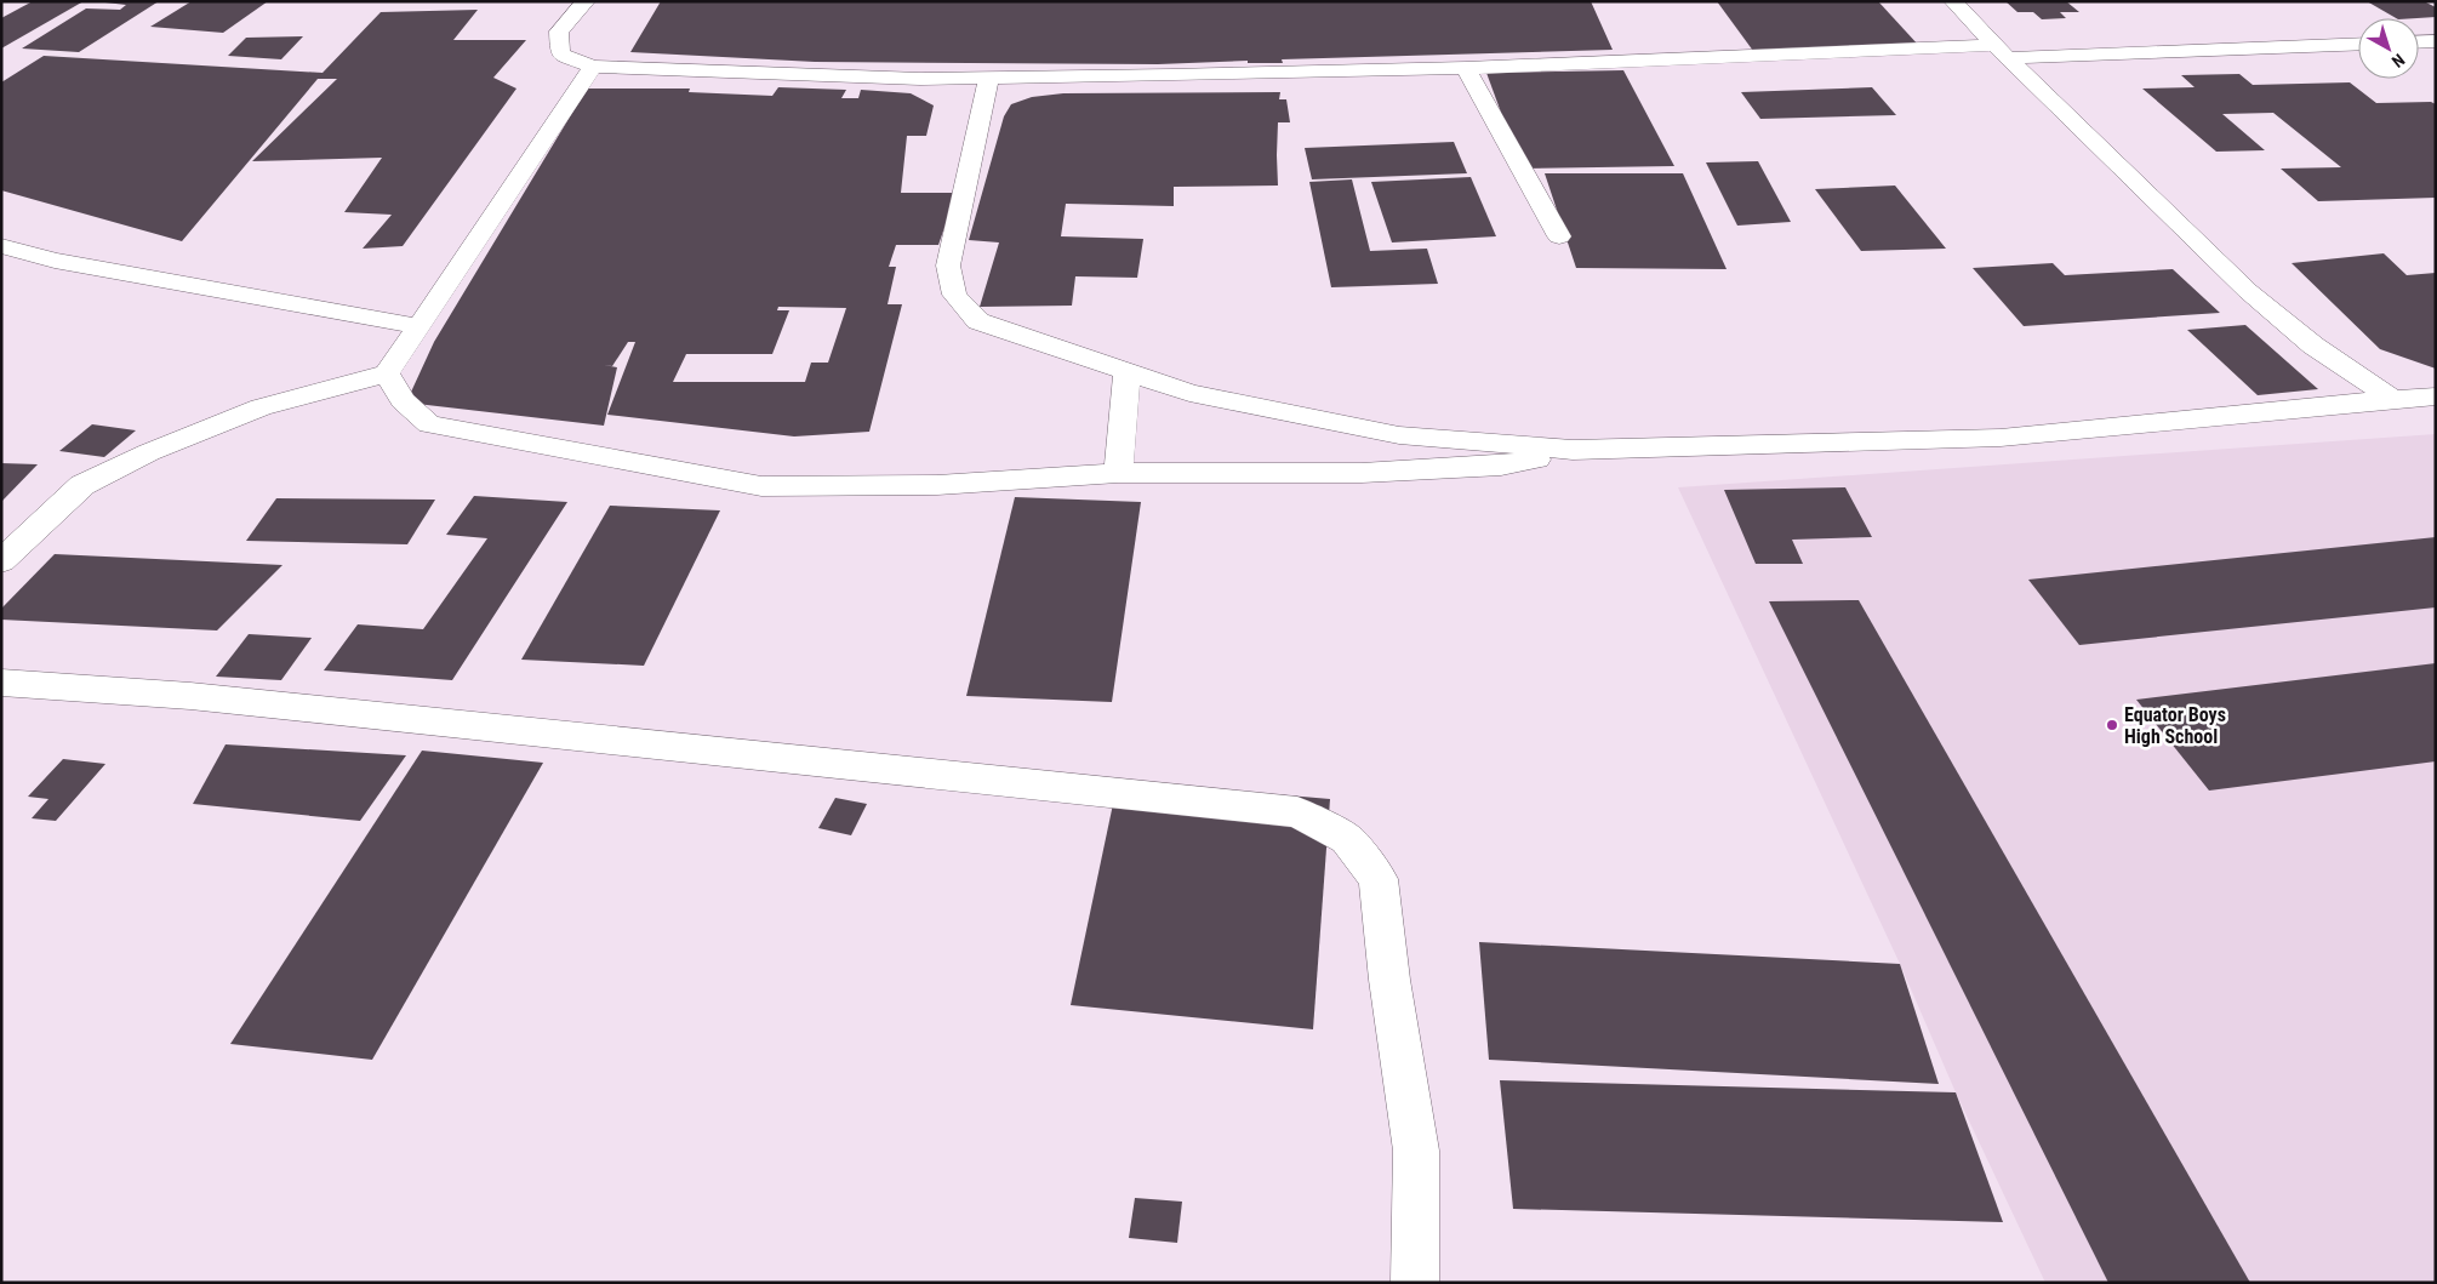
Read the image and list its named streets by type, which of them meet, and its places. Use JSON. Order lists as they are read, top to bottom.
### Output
{
  "places": ["Equator Boys High School"],
  "north": "bottom right"
}
